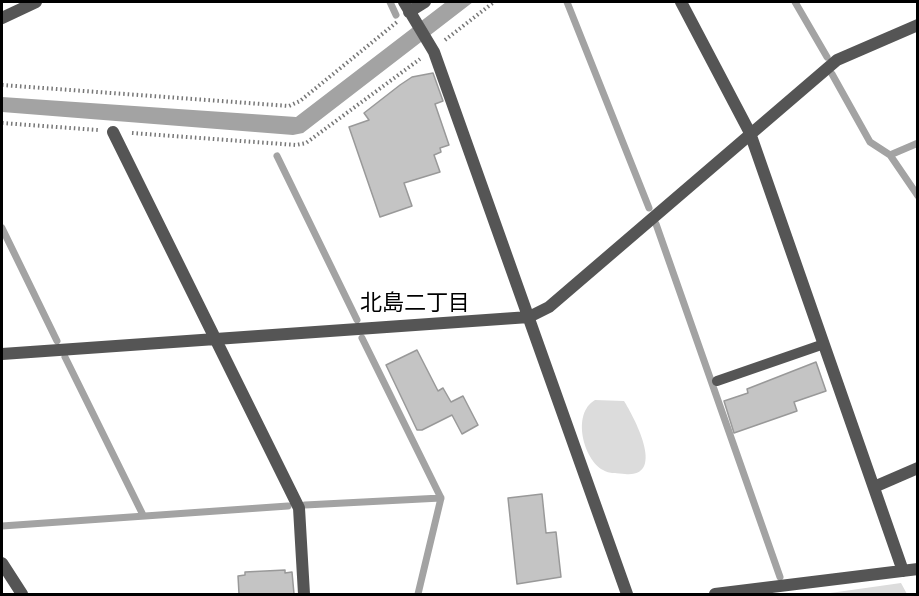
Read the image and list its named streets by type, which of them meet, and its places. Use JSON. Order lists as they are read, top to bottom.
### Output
{
  "districts": ["北島二丁目"]
}
